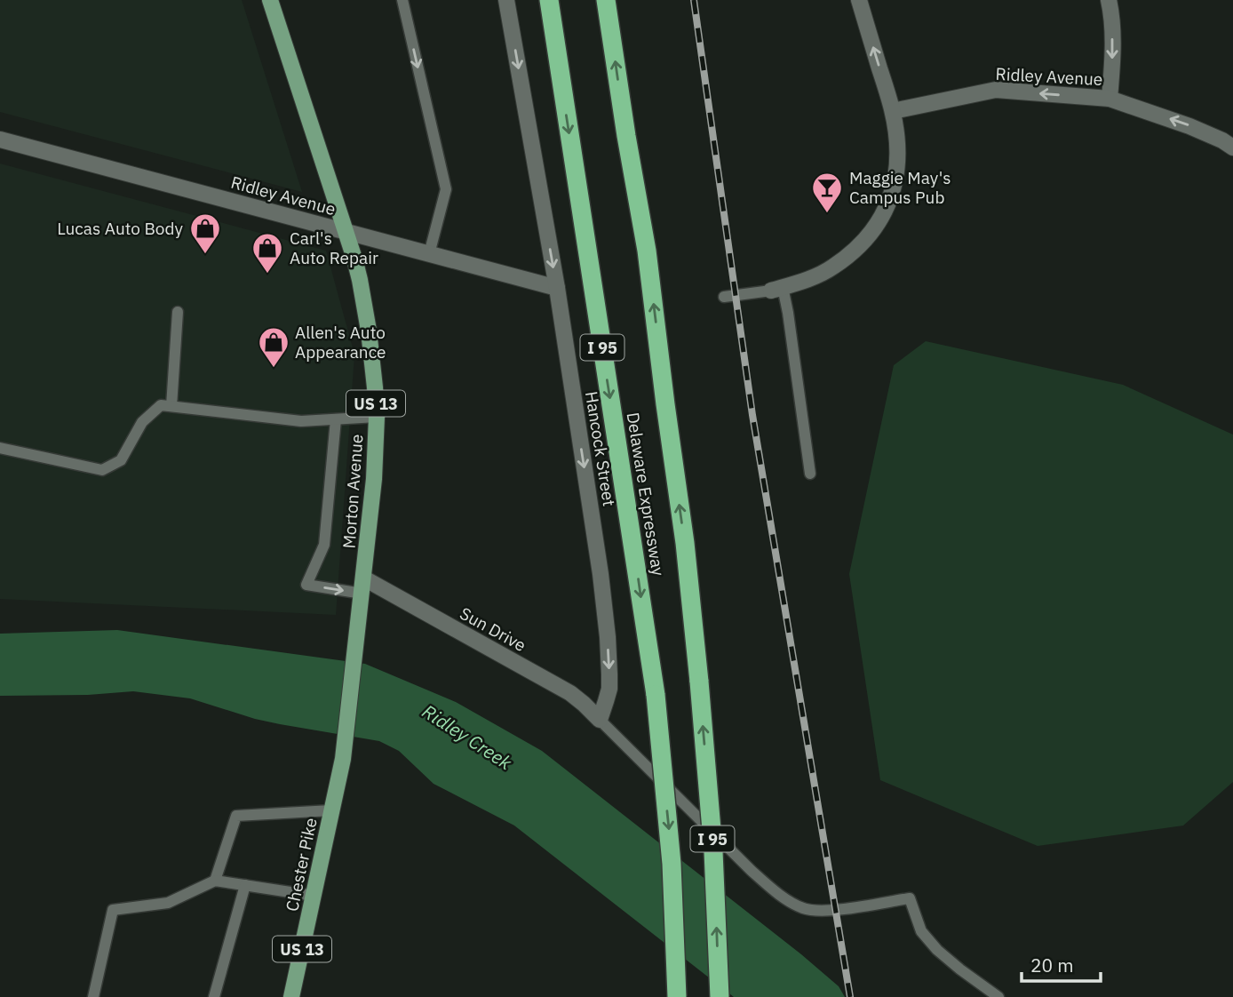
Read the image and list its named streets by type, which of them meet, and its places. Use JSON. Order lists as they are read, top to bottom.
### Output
{
  "streets": {
    "highway": ["I 95", "Delaware Expressway"],
    "main road": ["US 13", "Morton Avenue", "Chester Pike"],
    "street": ["Ridley Avenue", "Hancock Street", "Sun Drive"]
  },
  "crossings": [
    ["Ridley Avenue", "Hancock Street"],
    ["Ridley Avenue", "Morton Avenue"],
    ["Hancock Street", "Sun Drive"],
    ["Morton Avenue", "Sun Drive"],
    ["Morton Avenue", "Chester Pike"]
  ],
  "one_way": ["Ridley Avenue", "Hancock Street"],
  "water": ["Ridley Creek"],
  "places": {
    "bar": ["Maggie May's Campus Pub"],
    "shop": ["Lucas Auto Body", "Carl's Auto Repair", "Allen's Auto Appearance"]
  },
  "scale_bar": "20 m"
}
